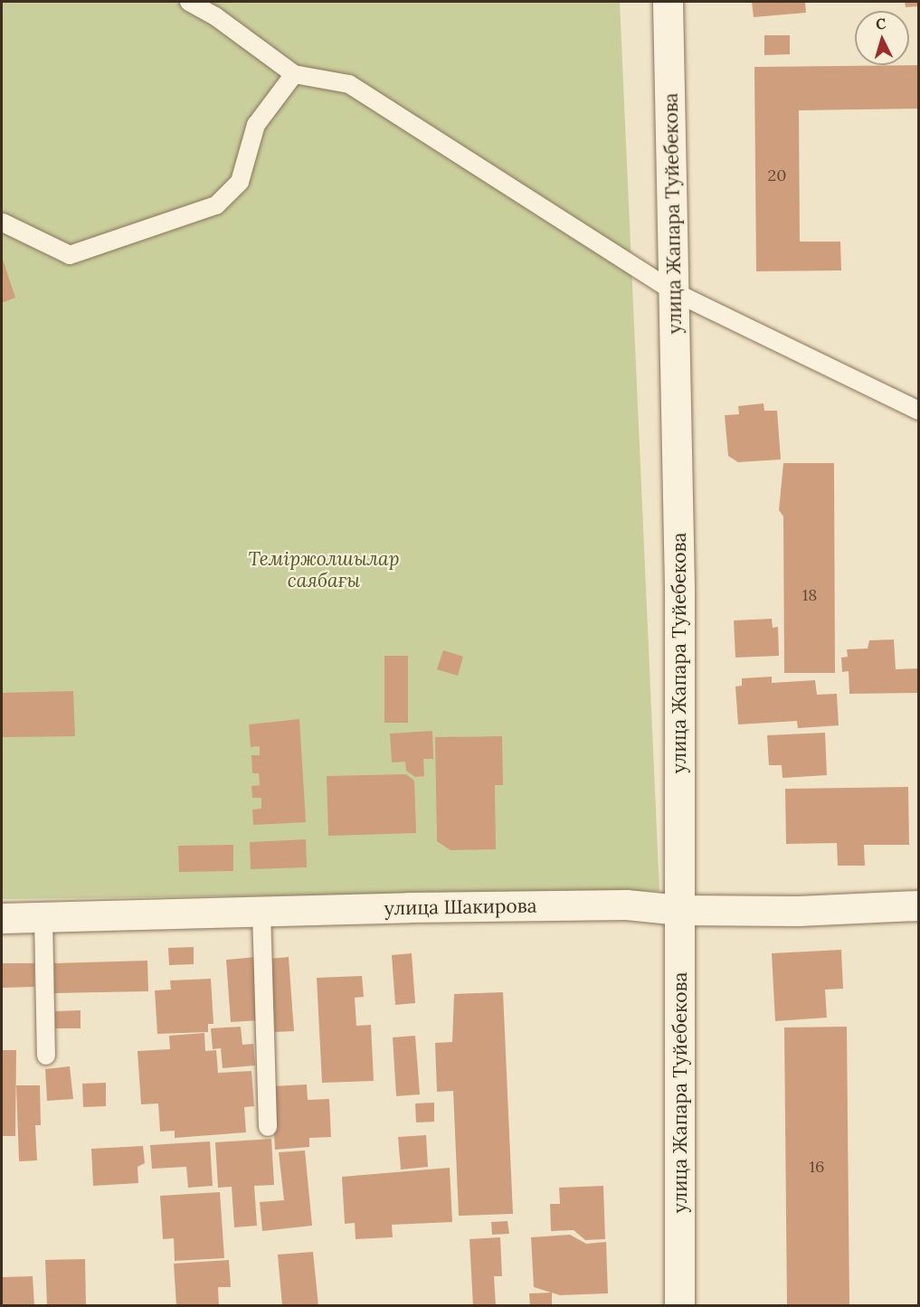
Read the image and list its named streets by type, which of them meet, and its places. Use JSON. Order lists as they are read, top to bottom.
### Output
{
  "streets": {
    "street": ["улица Жапара Туйебекова", "улица Шакирова"]
  },
  "crossings": [
    ["улица Жапара Туйебекова", "улица Шакирова"]
  ],
  "parks": ["Теміржолшылар саябағы"],
  "house_numbers": ["20", "18", "16"],
  "north": "top"
}
